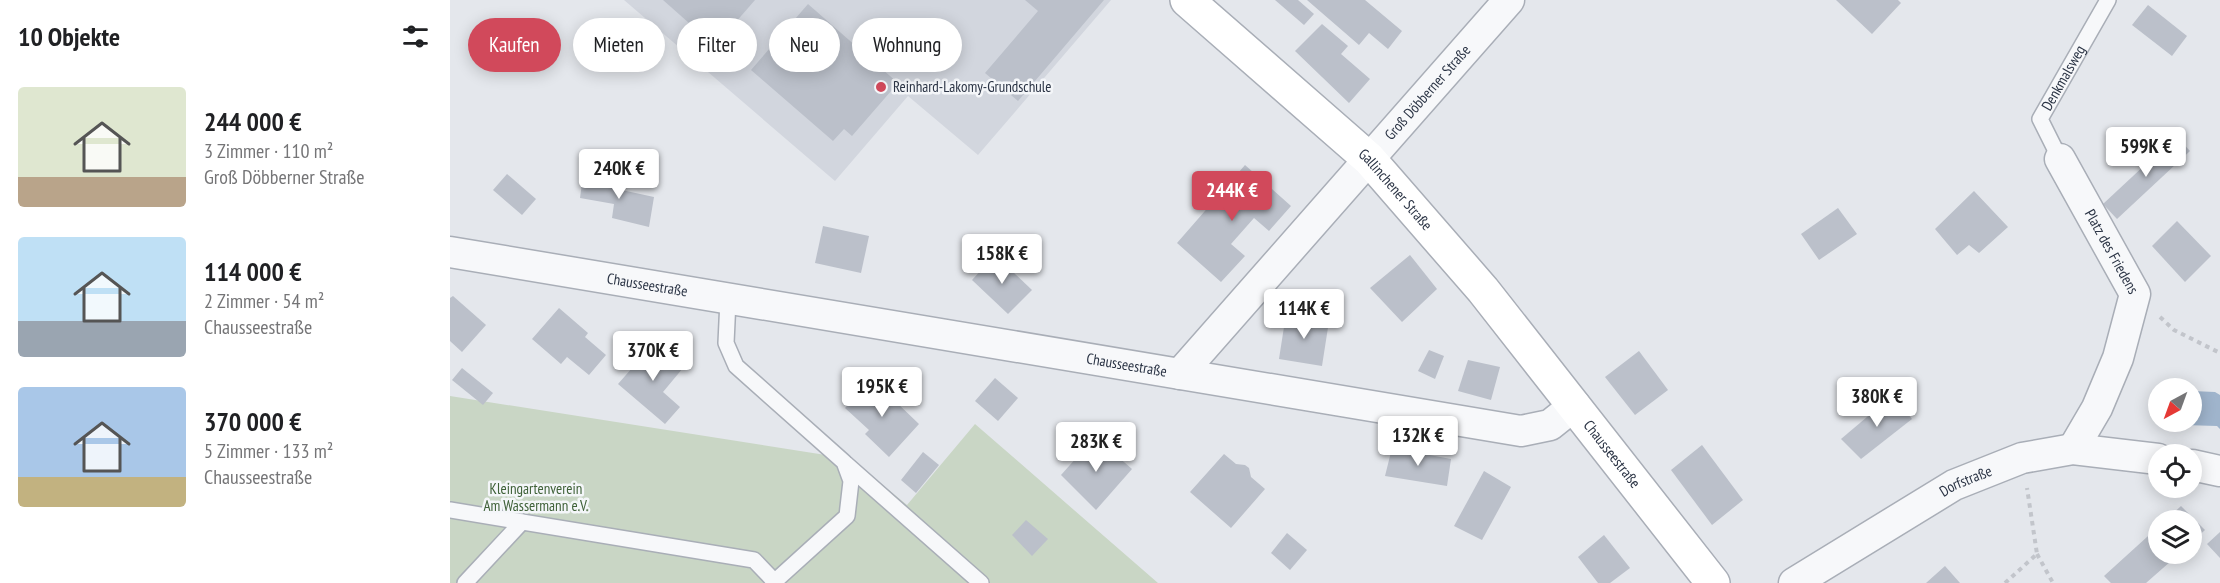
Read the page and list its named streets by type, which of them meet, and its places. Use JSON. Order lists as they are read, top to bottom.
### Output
{
  "streets": {
    "street": [
      "Groß Döbberner Straße",
      "Gallinchener Straße",
      "Platz des Friedens",
      "Chausseestraße",
      "Dorfstraße"
    ],
    "lane": ["Denkmalsweg"]
  },
  "crossings": [
    ["Denkmalsweg", "Platz des Friedens"],
    ["Groß Döbberner Straße", "Gallinchener Straße"],
    ["Groß Döbberner Straße", "Chausseestraße"],
    ["Gallinchener Straße", "Chausseestraße"],
    ["Platz des Friedens", "Dorfstraße"]
  ],
  "parks": ["Kleingartenverein Am Wassermann e.V."],
  "places": ["Reinhard-Lakomy-Grundschule"],
  "north": "bottom left",
  "page": {
    "heading": "10 Objekte",
    "chip": [
      "Kaufen",
      "Mieten",
      "Filter",
      "Neu",
      "Wohnung"
    ],
    "list": [
      {
        "name": "244 000 €",
        "note": "3 Zimmer · 110 m² · Groß Döbberner Straße"
      },
      {
        "name": "114 000 €",
        "note": "2 Zimmer · 54 m² · Chausseestraße"
      },
      {
        "name": "370 000 €",
        "note": "5 Zimmer · 133 m² · Chausseestraße"
      }
    ],
    "price": [
      "599K €",
      "240K €",
      "244K €",
      "158K €",
      "114K €",
      "370K €",
      "195K €",
      "380K €",
      "132K €",
      "283K €"
    ]
  }
}
